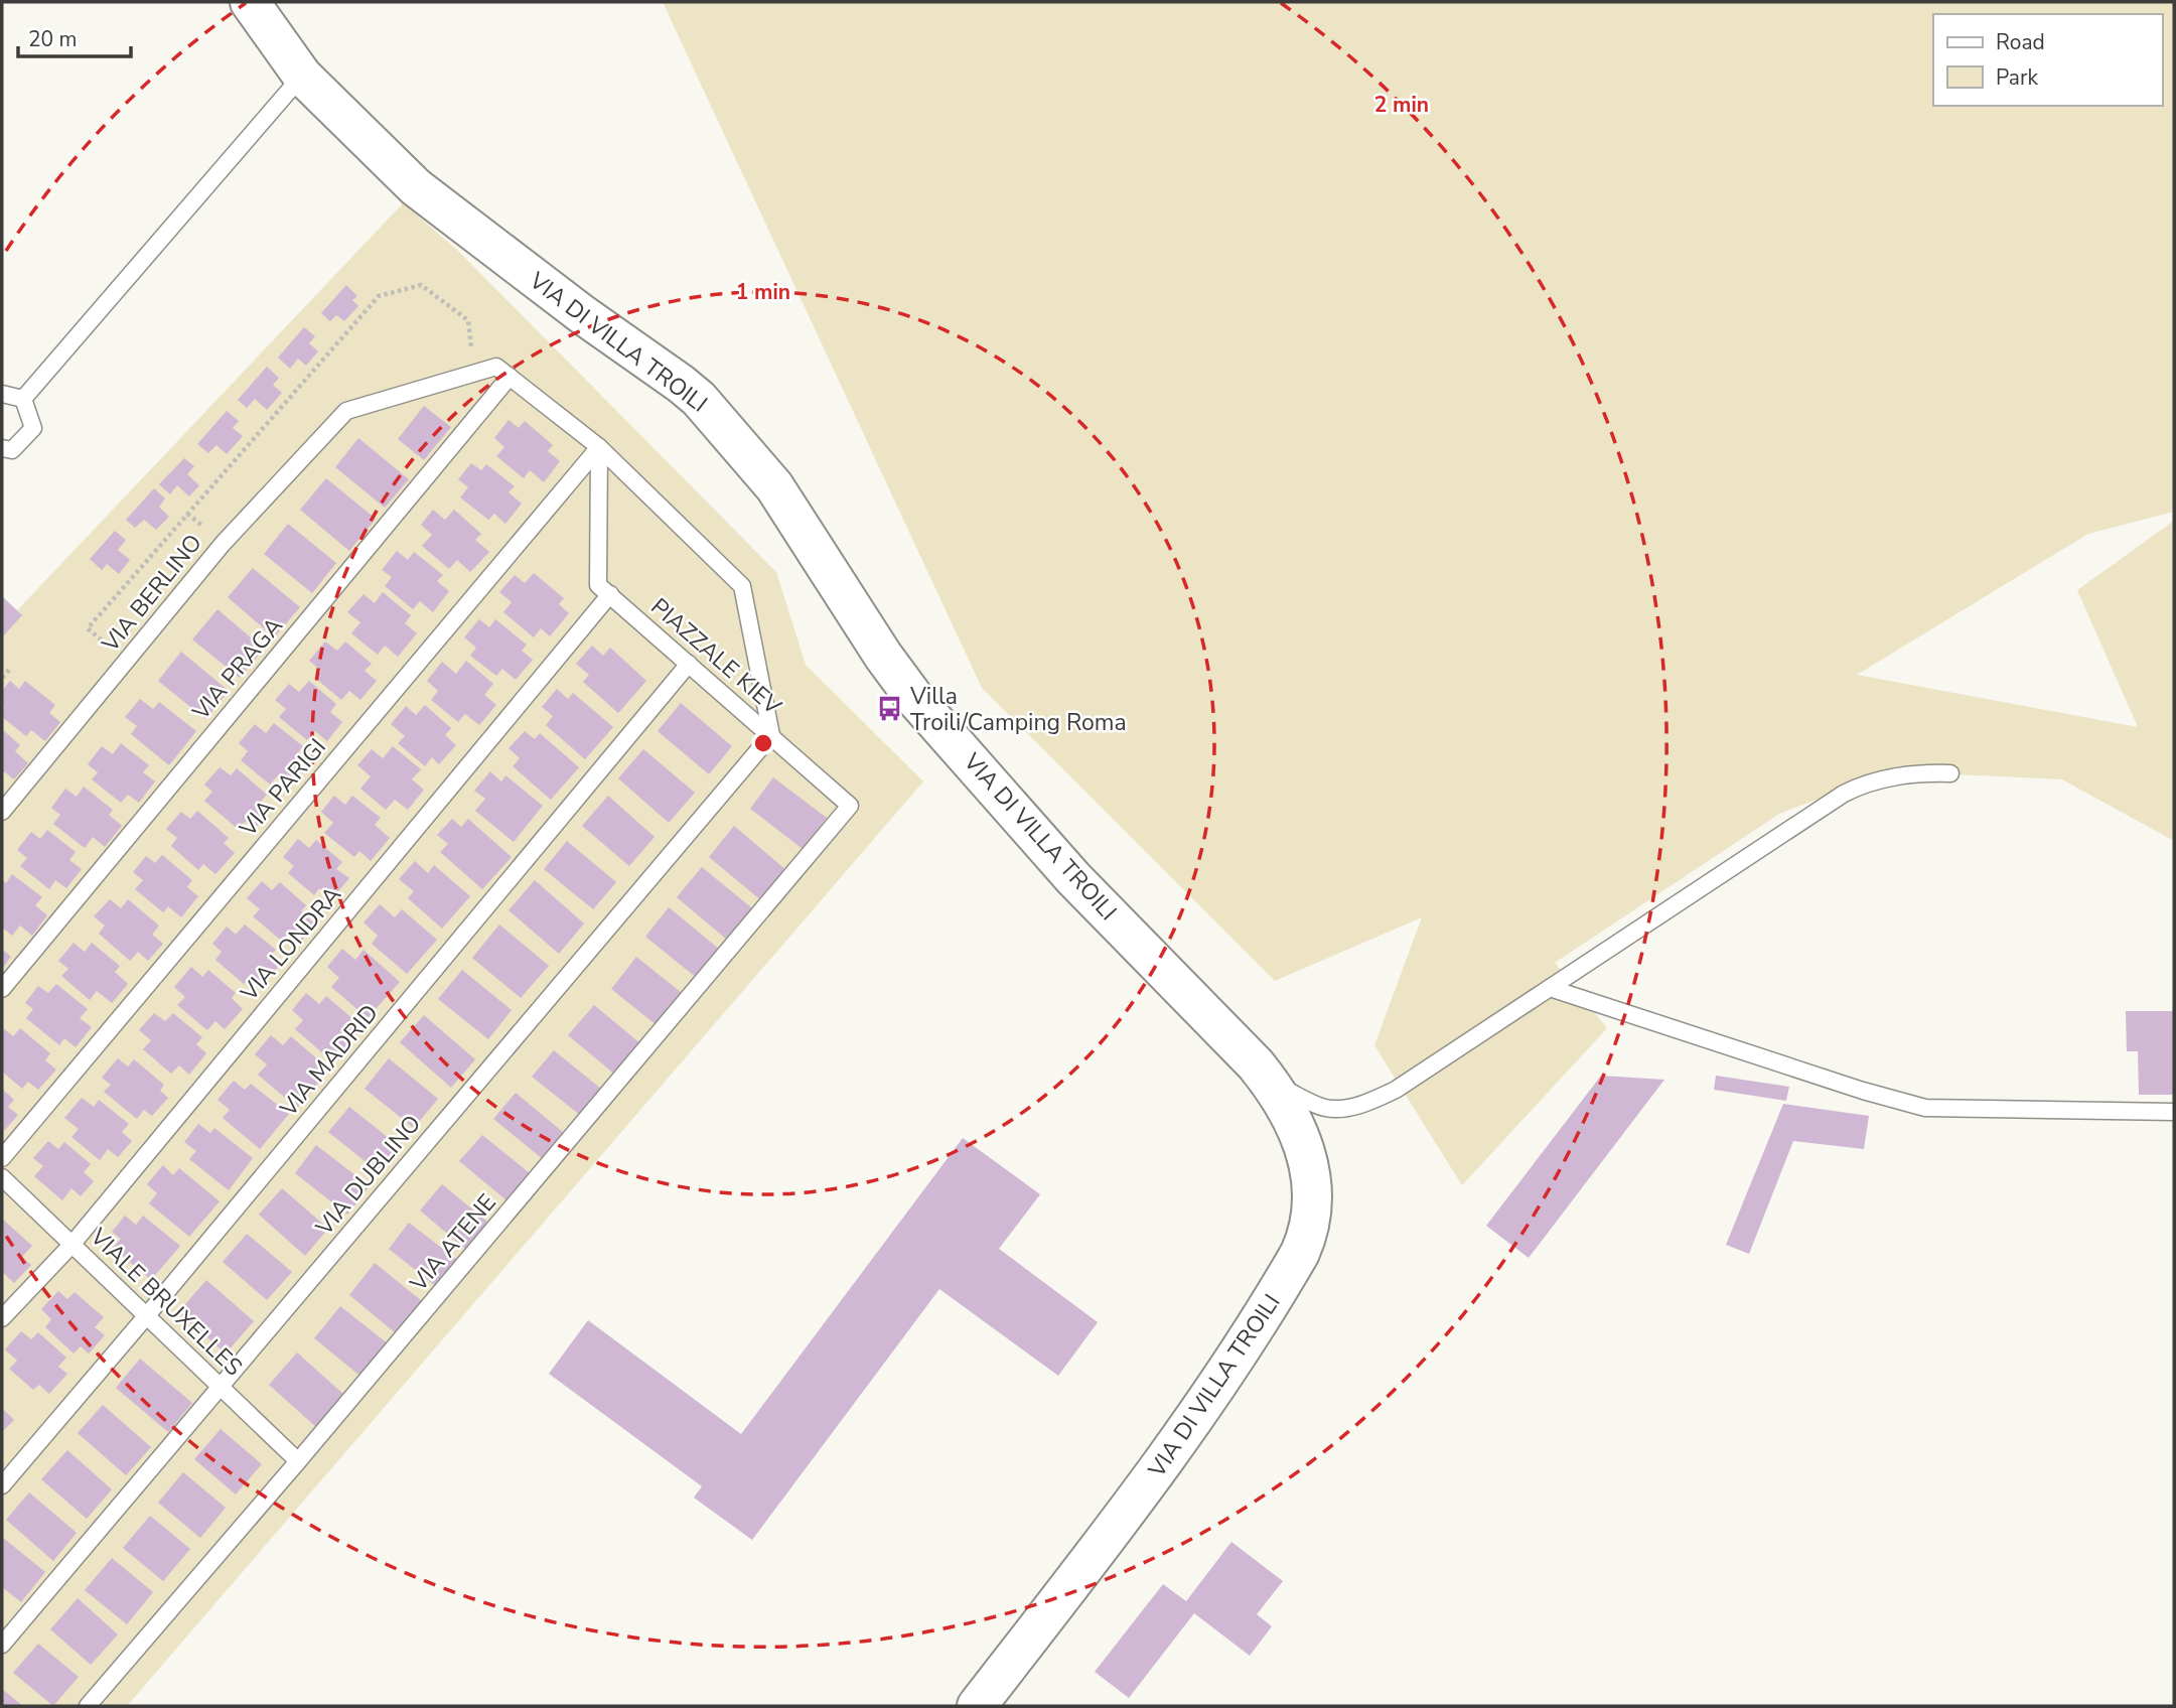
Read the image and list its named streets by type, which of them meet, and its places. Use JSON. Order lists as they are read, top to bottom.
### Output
{
  "streets": {
    "street": ["VIA DI VILLA TROILI"],
    "lane": [
      "VIA BERLINO",
      "PIAZZALE KIEV",
      "VIA PRAGA",
      "VIA PARIGI",
      "VIA LONDRA",
      "VIA MADRID",
      "VIA DUBLINO",
      "VIA ATENE",
      "VIALE BRUXELLES"
    ]
  },
  "crossings": [
    ["PIAZZALE KIEV", "VIA PARIGI"],
    ["PIAZZALE KIEV", "VIA LONDRA"],
    ["PIAZZALE KIEV", "VIA MADRID"],
    ["PIAZZALE KIEV", "VIA DUBLINO"],
    ["PIAZZALE KIEV", "VIA ATENE"],
    ["VIA LONDRA", "VIALE BRUXELLES"],
    ["VIA MADRID", "VIALE BRUXELLES"],
    ["VIA DUBLINO", "VIA ATENE"],
    ["VIA DUBLINO", "VIALE BRUXELLES"],
    ["VIA ATENE", "VIALE BRUXELLES"]
  ],
  "places": {
    "bus stop": ["Villa Troili/Camping Roma"]
  },
  "legend": ["Road", "Park"],
  "scale_bar": "20 m",
  "rings": ["2 min", "1 min"]
}
